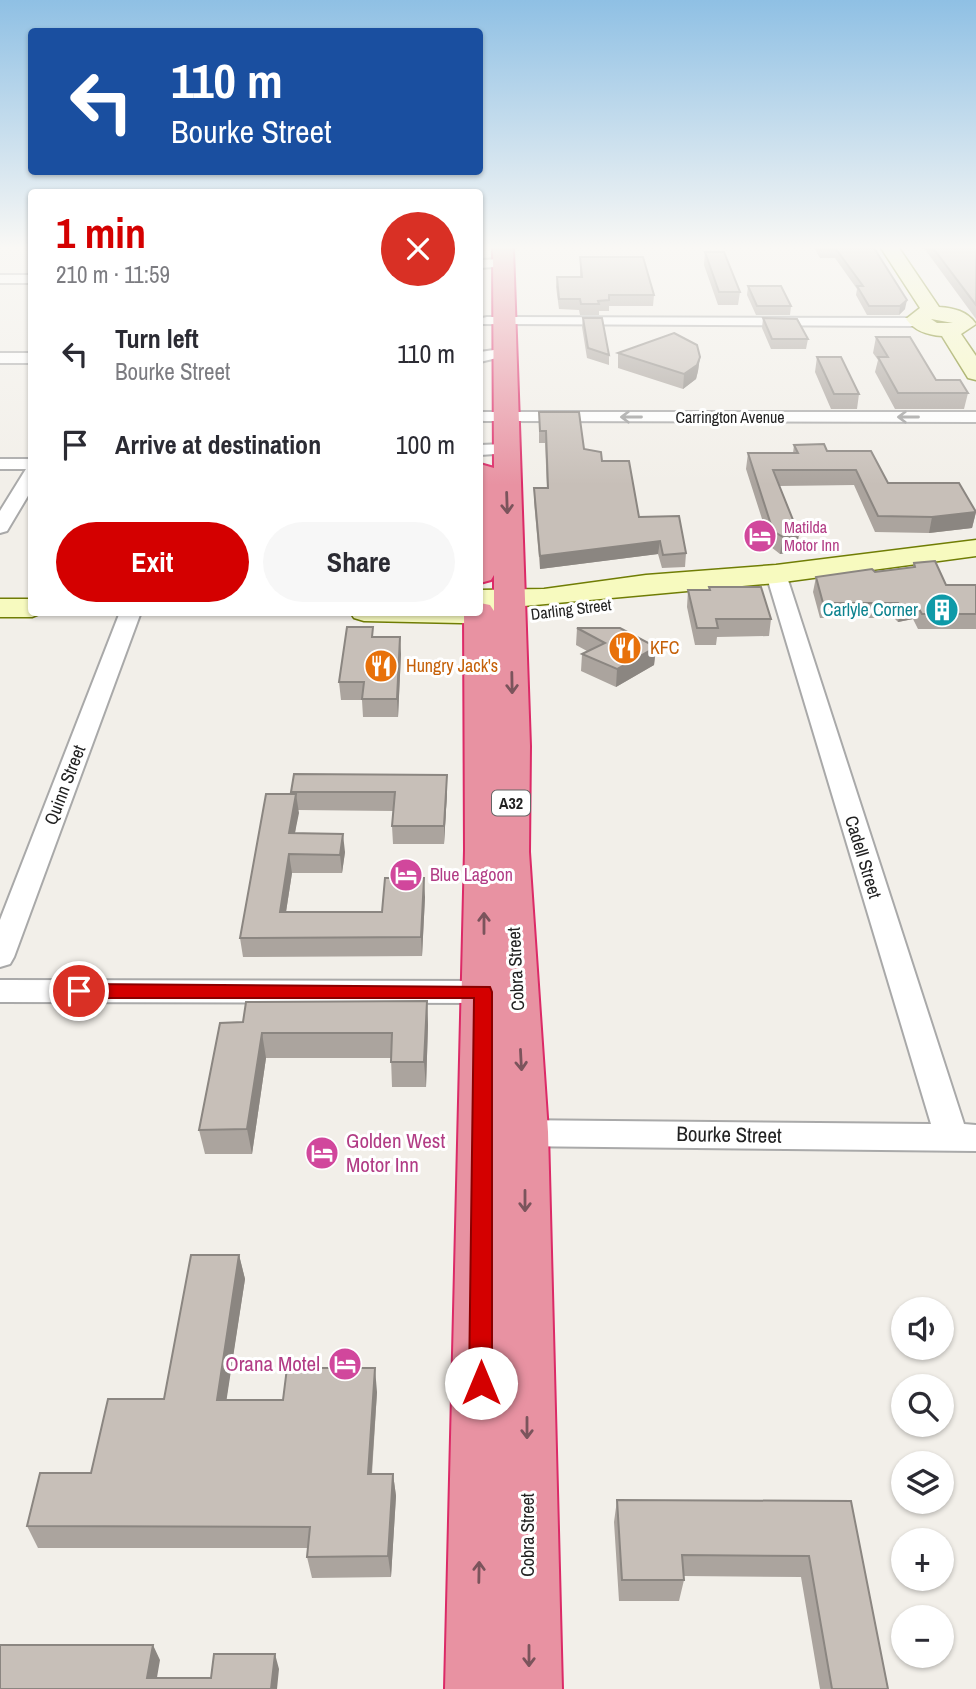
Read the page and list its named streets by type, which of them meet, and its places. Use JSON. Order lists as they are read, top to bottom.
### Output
{
  "streets": {
    "highway": ["A32", "Cobra Street"],
    "street": [
      "Carrington Avenue",
      "Darling Street",
      "Quinn Street",
      "Cadell Street",
      "Bourke Street"
    ]
  },
  "crossings": [
    ["Carrington Avenue", "Cobra Street"],
    ["Darling Street", "Cadell Street"],
    ["Darling Street", "Cobra Street"],
    ["Cadell Street", "Bourke Street"],
    ["Cobra Street", "Bourke Street"]
  ],
  "one_way": ["Carrington Avenue"],
  "places": {
    "hotel": [
      "Matilda Motor Inn",
      "Blue Lagoon",
      "Golden West Motor Inn",
      "Orana Motel"
    ],
    "building": ["Carlyle Corner"],
    "restaurant": ["KFC", "Hungry Jack's"]
  },
  "page": {
    "turn": ["110 m", "Bourke Street"],
    "heading": ["1 min", "210 m · 11:59"],
    "list": [
      {
        "name": "Turn left",
        "note": "Bourke Street",
        "value": "110 m"
      },
      {
        "name": "Arrive at destination",
        "value": "100 m"
      }
    ],
    "buttons": ["Exit", "Share"],
    "map_buttons": ["+", "−"]
  }
}
